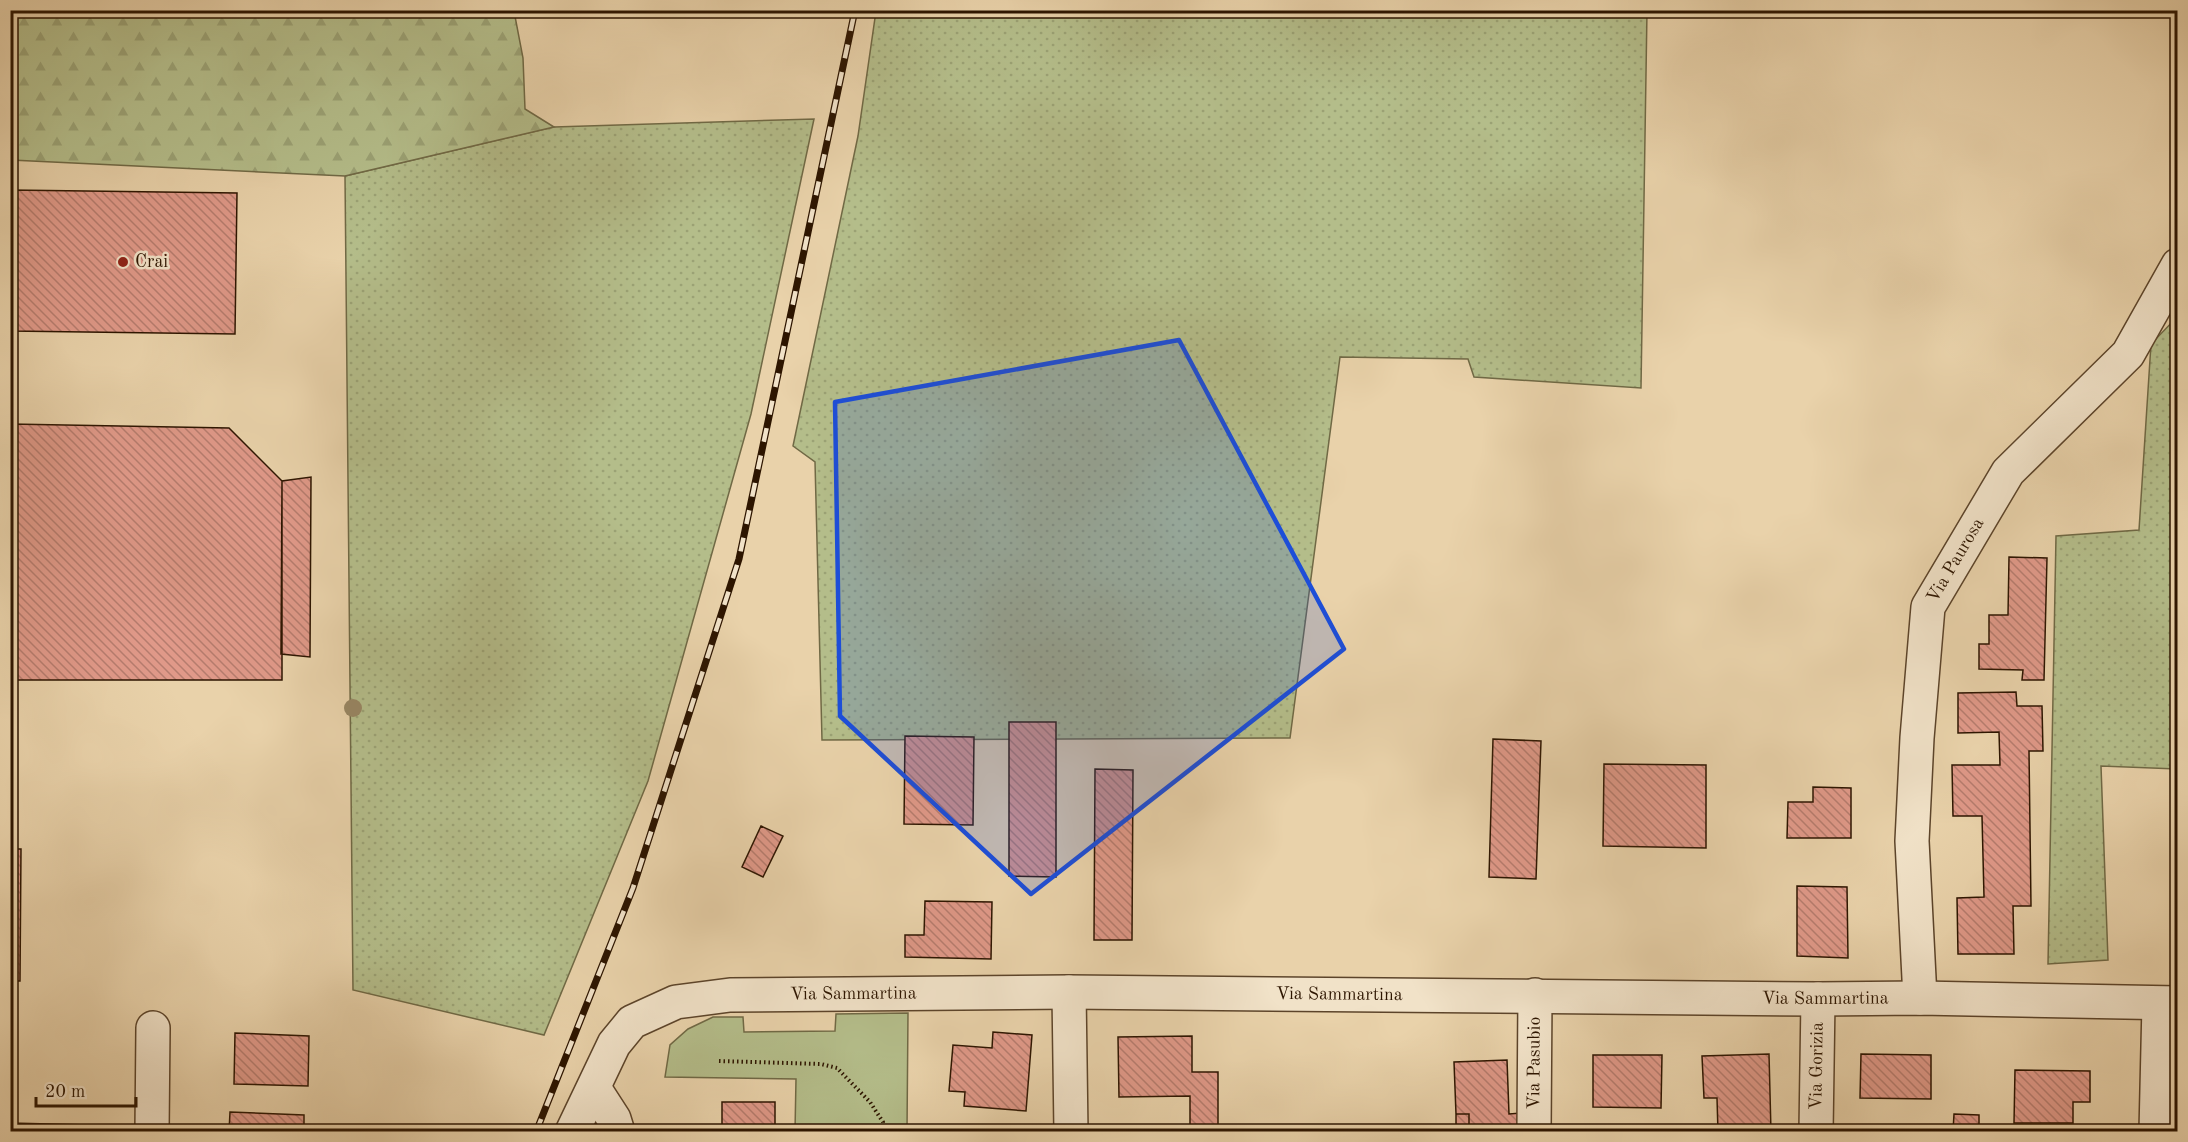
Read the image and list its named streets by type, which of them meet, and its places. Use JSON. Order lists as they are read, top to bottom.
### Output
{
  "streets": {
    "street": [
      "Via Paurosa",
      "Via Sammartina",
      "Via Pasubio",
      "Via Gorizia"
    ]
  },
  "crossings": [
    ["Via Paurosa", "Via Sammartina"],
    ["Via Sammartina", "Via Pasubio"],
    ["Via Sammartina", "Via Gorizia"]
  ],
  "places": ["Crai"],
  "scale_bar": "20 m"
}
